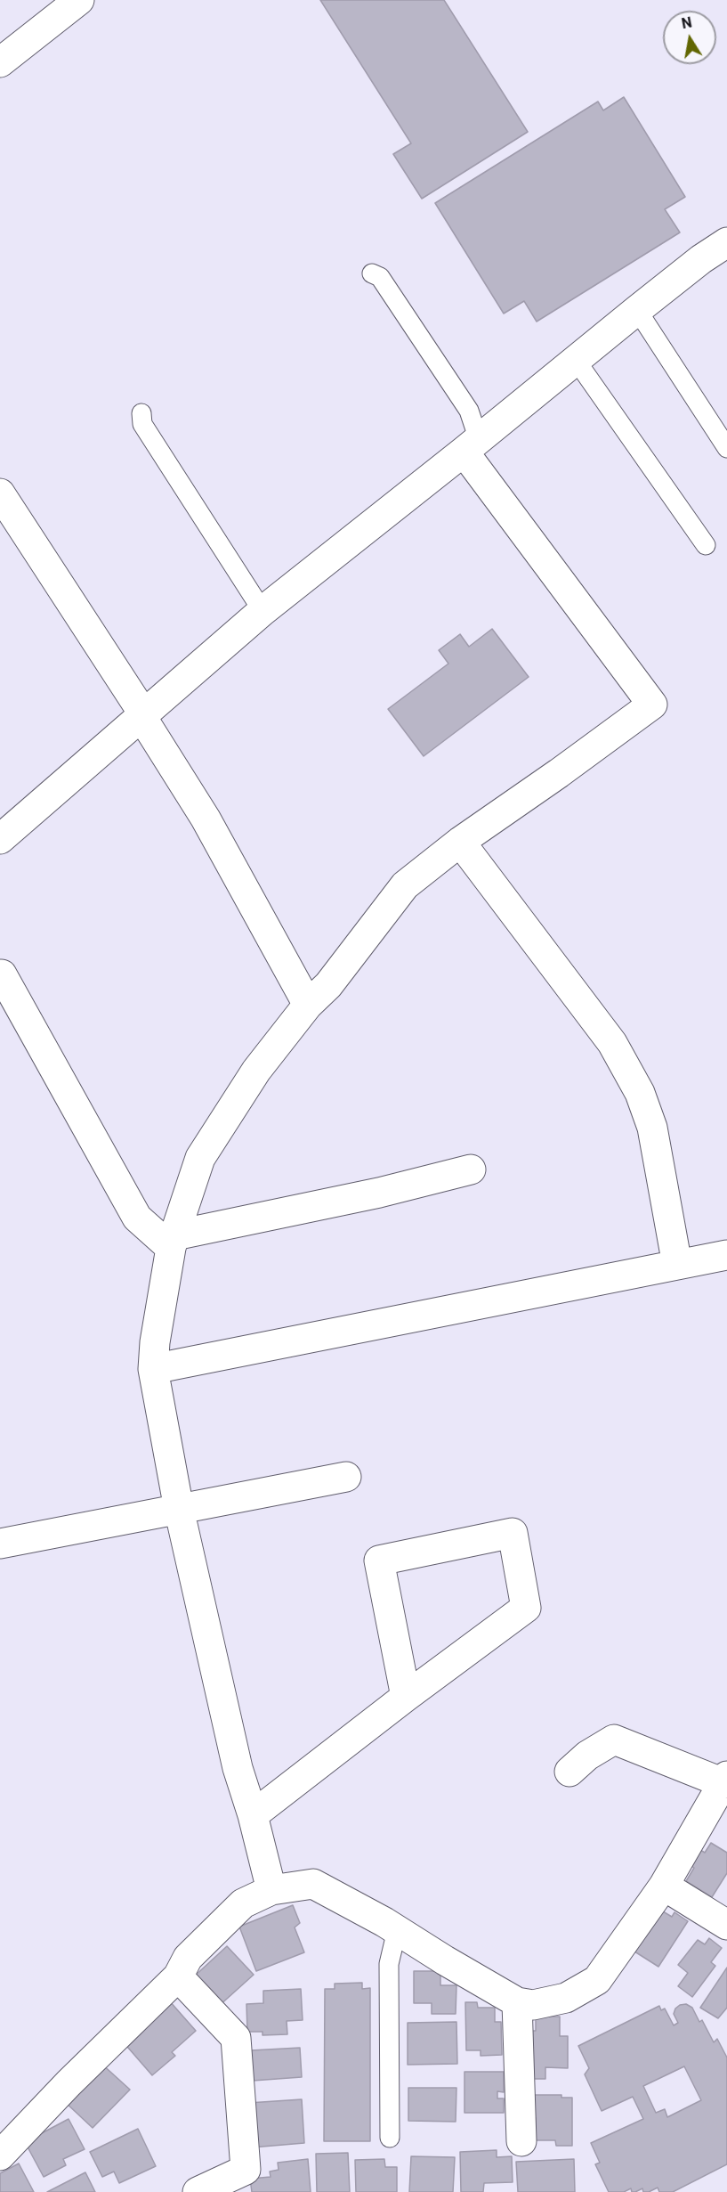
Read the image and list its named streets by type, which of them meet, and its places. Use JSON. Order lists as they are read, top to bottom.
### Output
{
  "north": "top"
}
